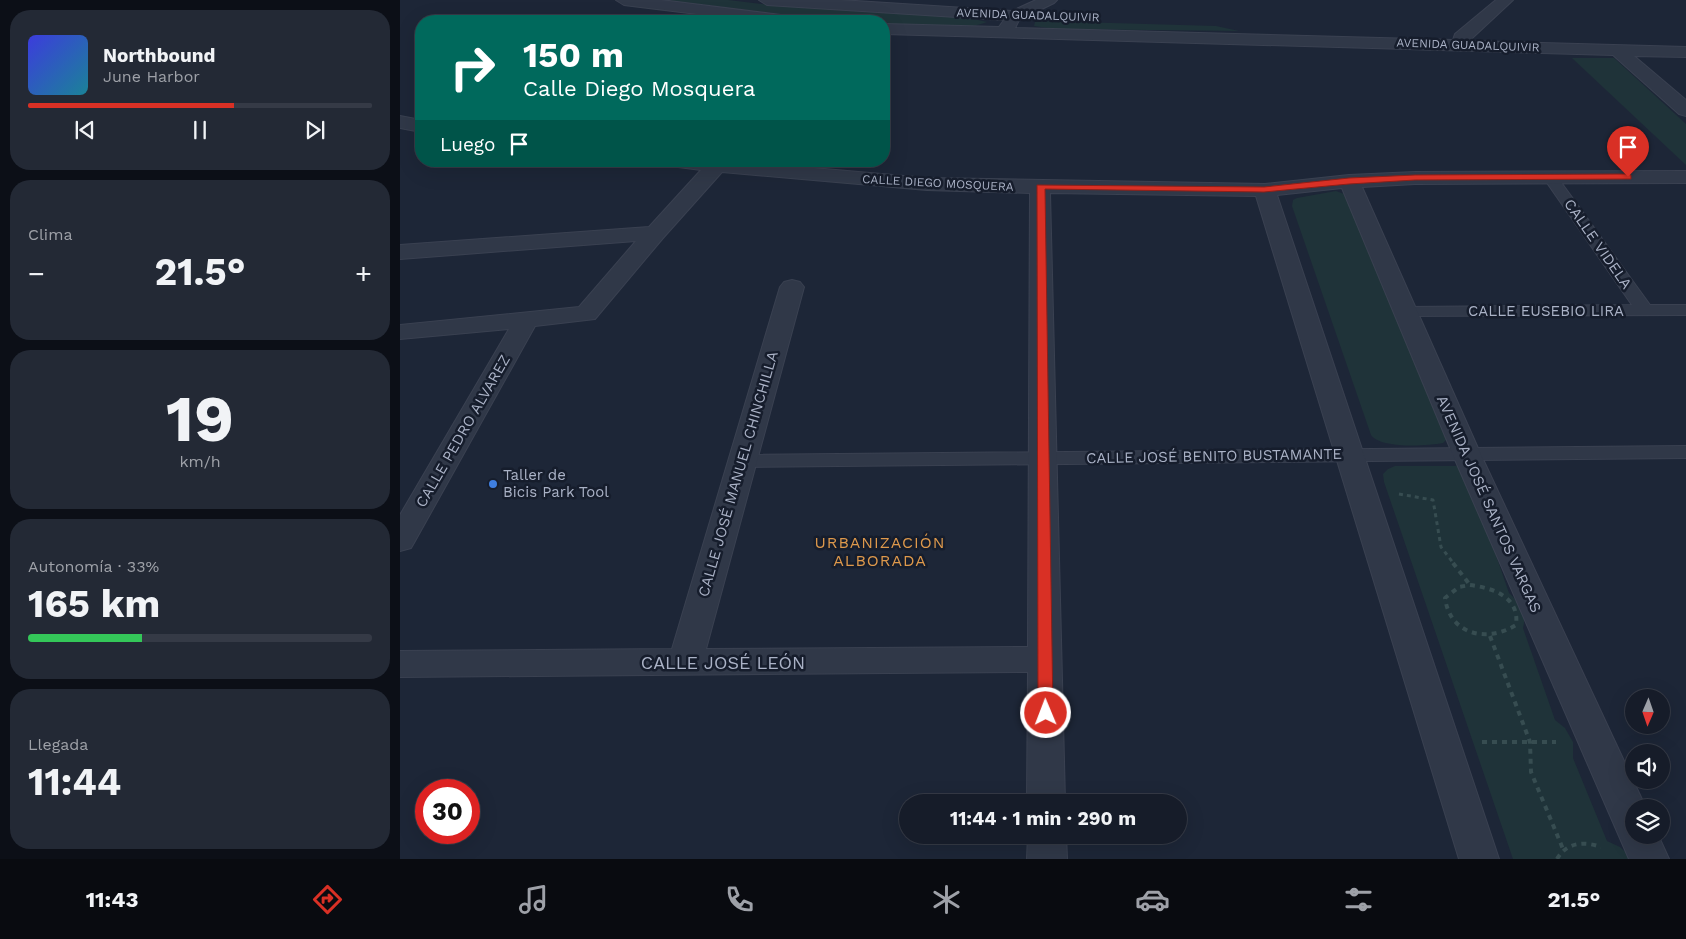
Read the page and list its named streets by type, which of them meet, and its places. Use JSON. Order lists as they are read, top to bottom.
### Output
{
  "streets": {
    "street": [
      "AVENIDA GUADALQUIVIR",
      "CALLE DIEGO MOSQUERA",
      "CALLE PEDRO ALVAREZ",
      "CALLE JOSÉ MANUEL CHINCHILLA",
      "AVENIDA JOSÉ SANTOS VARGAS",
      "CALLE JOSÉ LEÓN"
    ],
    "lane": ["CALLE VIDELA", "CALLE EUSEBIO LIRA", "CALLE JOSÉ BENITO BUSTAMANTE"]
  },
  "crossings": [
    ["CALLE DIEGO MOSQUERA", "CALLE VIDELA"],
    ["CALLE DIEGO MOSQUERA", "AVENIDA JOSÉ SANTOS VARGAS"],
    ["CALLE VIDELA", "CALLE EUSEBIO LIRA"],
    ["CALLE EUSEBIO LIRA", "AVENIDA JOSÉ SANTOS VARGAS"],
    ["CALLE JOSÉ BENITO BUSTAMANTE", "CALLE JOSÉ MANUEL CHINCHILLA"],
    ["CALLE JOSÉ BENITO BUSTAMANTE", "AVENIDA JOSÉ SANTOS VARGAS"],
    ["CALLE JOSÉ MANUEL CHINCHILLA", "CALLE JOSÉ LEÓN"]
  ],
  "districts": ["URBANIZACIÓN ALBORADA"],
  "places": ["Taller de Bicis Park Tool"],
  "north": "bottom",
  "page": {
    "turn": ["150 m", "Calle Diego Mosquera"],
    "song": ["Northbound", "June Harbor"],
    "then": "Luego",
    "tile": [
      "Clima",
      ["19", "km/h"],
      ["Autonomía · 33%", "165 km"],
      ["Llegada", "11:44"]
    ],
    "heat": ["−", "21.5°", "+"],
    "limit": "30",
    "trip": "11:44 · 1 min · 290 m",
    "tabs": ["11:43", "21.5°"]
  }
}
